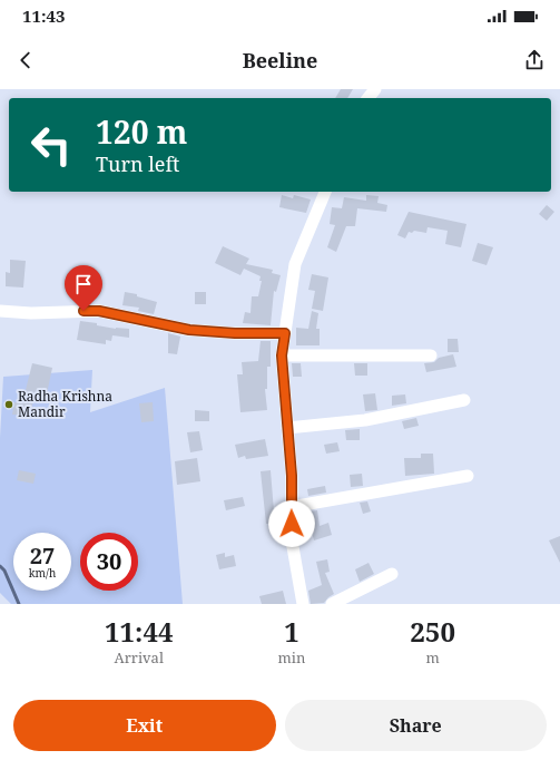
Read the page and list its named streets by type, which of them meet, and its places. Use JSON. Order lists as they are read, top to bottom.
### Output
{
  "places": ["Radha Krishna Mandir"],
  "page": {
    "status": "11:43",
    "header": "Beeline",
    "turn": ["120 m", "Turn left"],
    "speed": "27 km/h",
    "limit": "30",
    "eta": [
      "11:44",
      "Arrival",
      "1",
      "min",
      "250",
      "m"
    ],
    "buttons": ["Exit", "Share"]
  }
}
